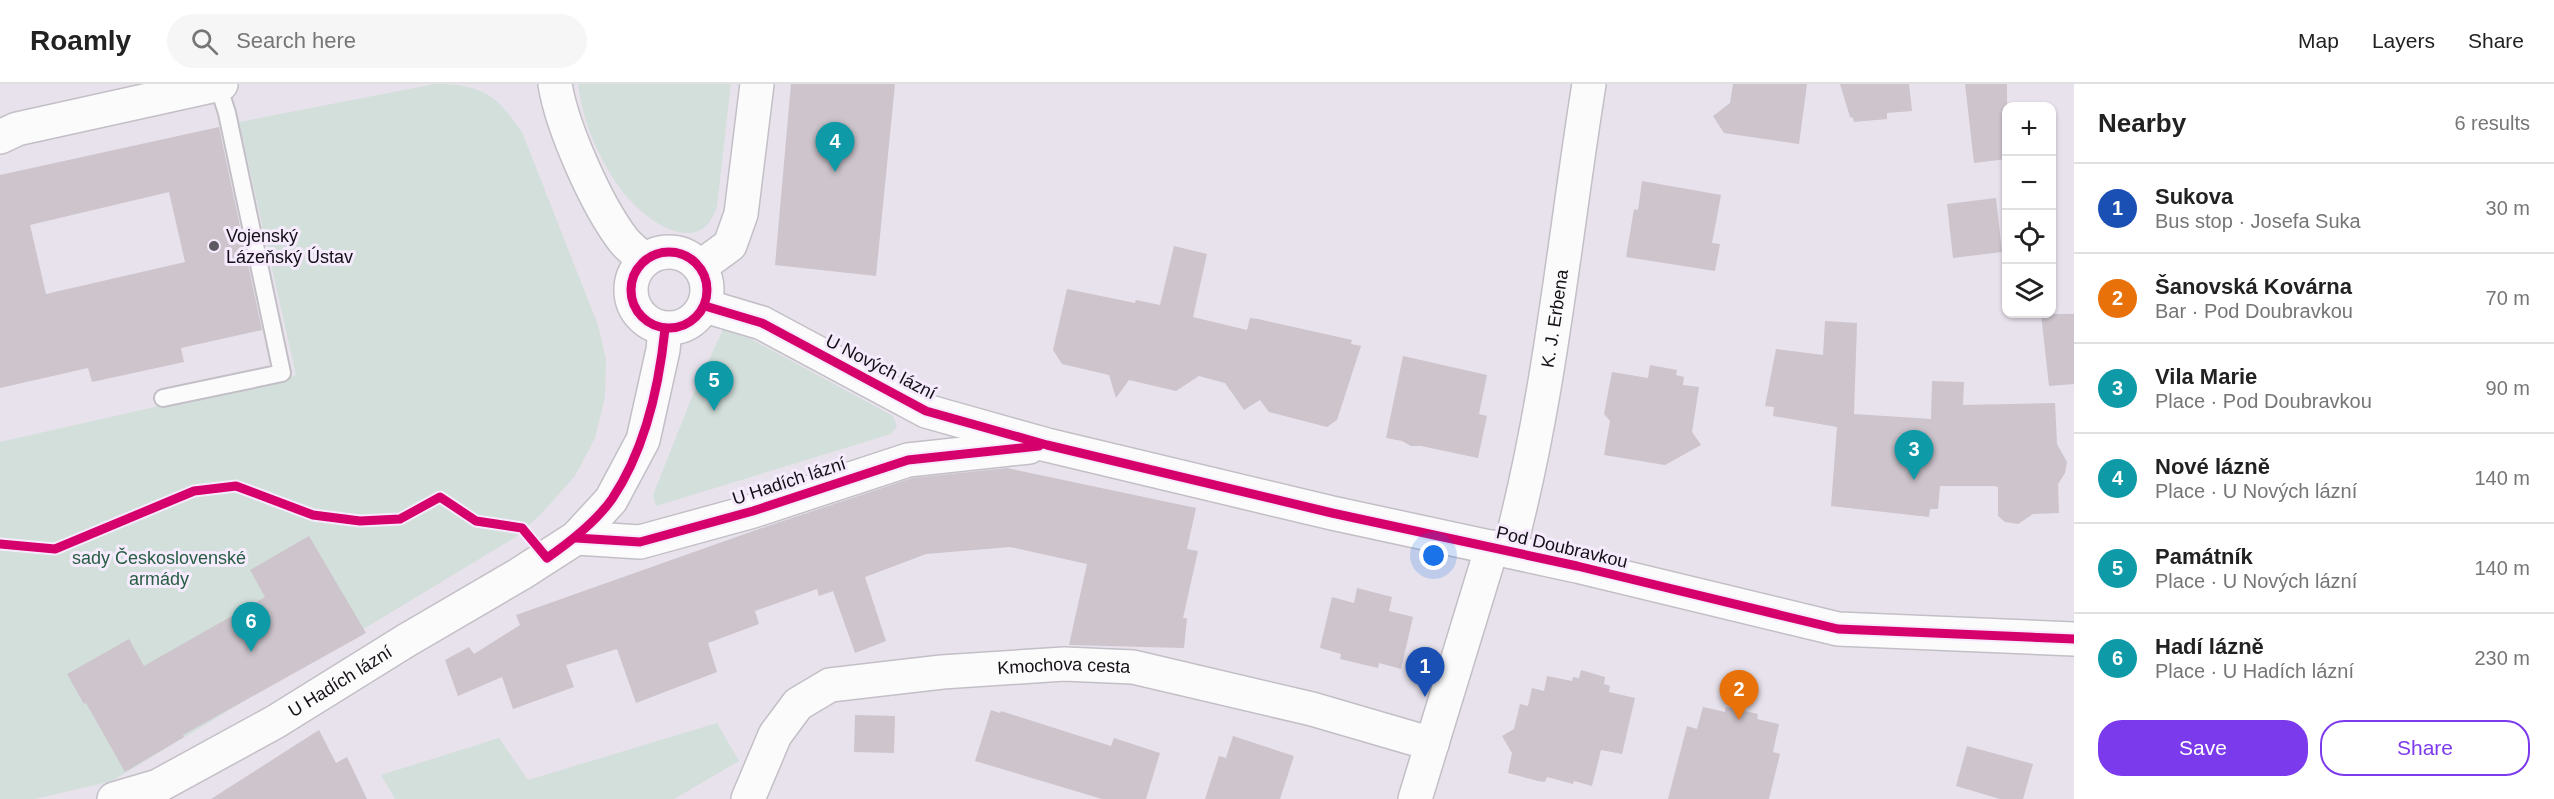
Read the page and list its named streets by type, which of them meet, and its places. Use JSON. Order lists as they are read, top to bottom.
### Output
{
  "streets": {
    "street": [
      "K. J. Erbena",
      "U Nových lázní",
      "U Hadích lázní",
      "Pod Doubravkou",
      "Kmochova cesta"
    ]
  },
  "crossings": [
    ["K. J. Erbena", "Pod Doubravkou"],
    ["K. J. Erbena", "Kmochova cesta"],
    ["U Nových lázní", "U Hadích lázní"],
    ["U Nových lázní", "Pod Doubravkou"],
    ["U Hadích lázní", "Pod Doubravkou"]
  ],
  "parks": ["sady Československé armády"],
  "places": ["Vojenský Lázeňský Ústav"],
  "page": {
    "header": "Roamly",
    "search": "Search here",
    "nav": ["Map", "Layers", "Share"],
    "heading": ["Nearby", "6 results"],
    "map_buttons": ["+", "−"],
    "pins": [
      "4",
      "5",
      "3",
      "6",
      "1",
      "2"
    ],
    "list": [
      {
        "mark": "1",
        "name": "Sukova",
        "note": "Bus stop · Josefa Suka",
        "value": "30 m"
      },
      {
        "mark": "2",
        "name": "Šanovská Kovárna",
        "note": "Bar · Pod Doubravkou",
        "value": "70 m"
      },
      {
        "mark": "3",
        "name": "Vila Marie",
        "note": "Place · Pod Doubravkou",
        "value": "90 m"
      },
      {
        "mark": "4",
        "name": "Nové lázně",
        "note": "Place · U Nových lázní",
        "value": "140 m"
      },
      {
        "mark": "5",
        "name": "Památník",
        "note": "Place · U Nových lázní",
        "value": "140 m"
      },
      {
        "mark": "6",
        "name": "Hadí lázně",
        "note": "Place · U Hadích lázní",
        "value": "230 m"
      }
    ],
    "buttons": ["Save", "Share"]
  }
}
